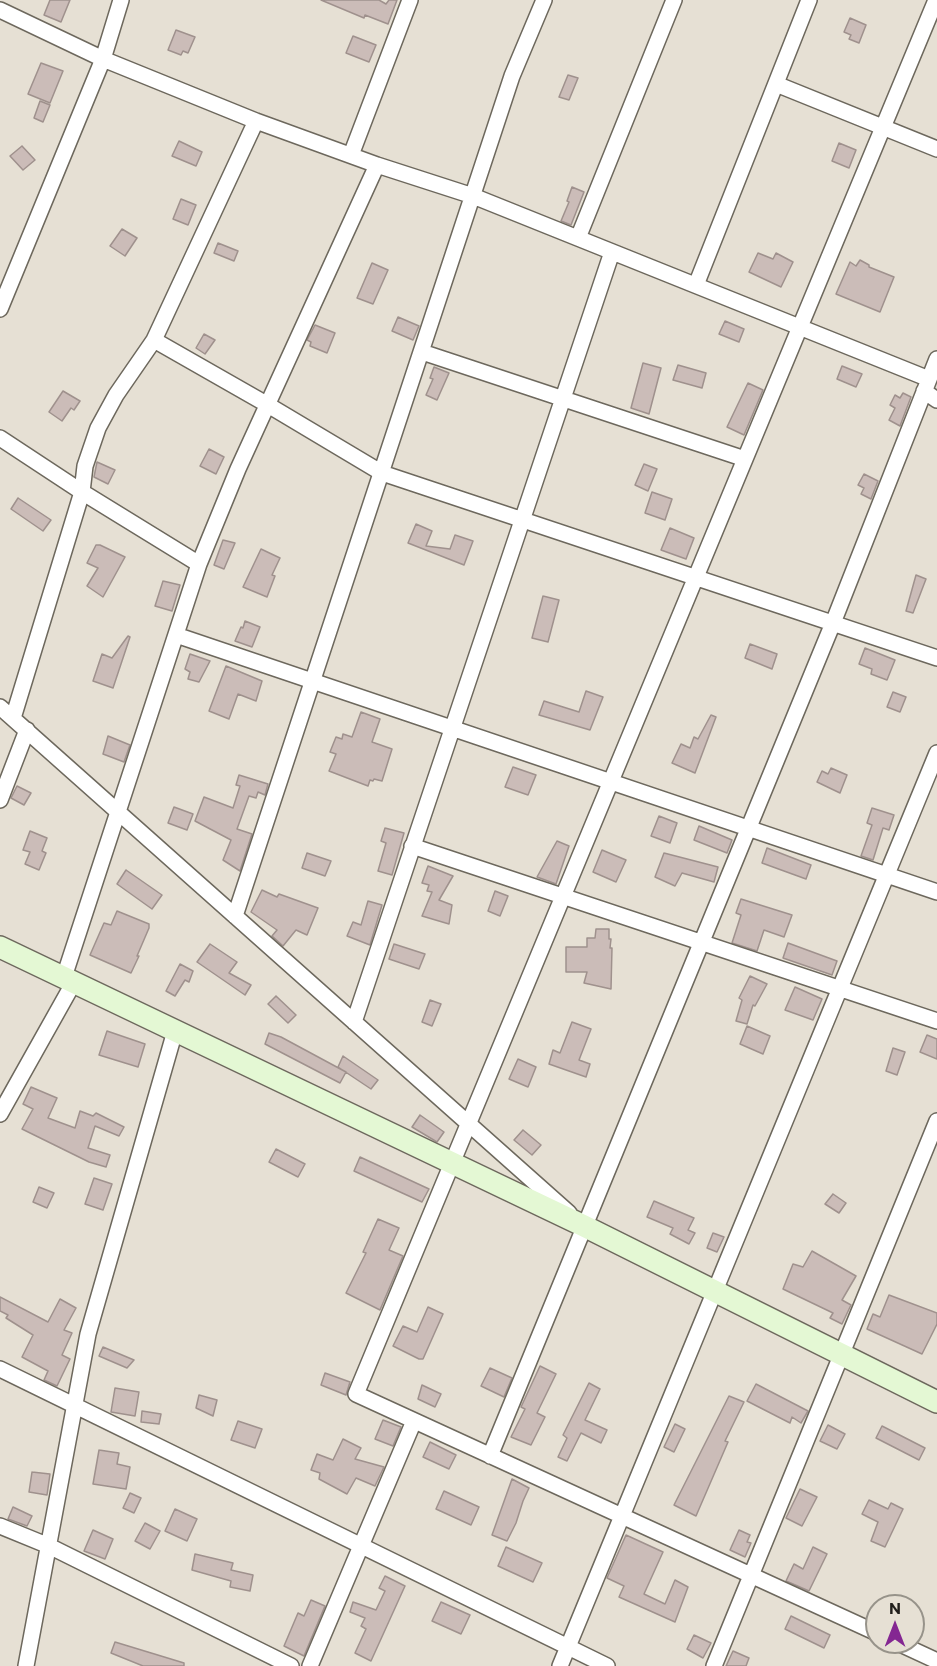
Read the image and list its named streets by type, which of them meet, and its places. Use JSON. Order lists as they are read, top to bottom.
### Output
{
  "north": "top"
}
